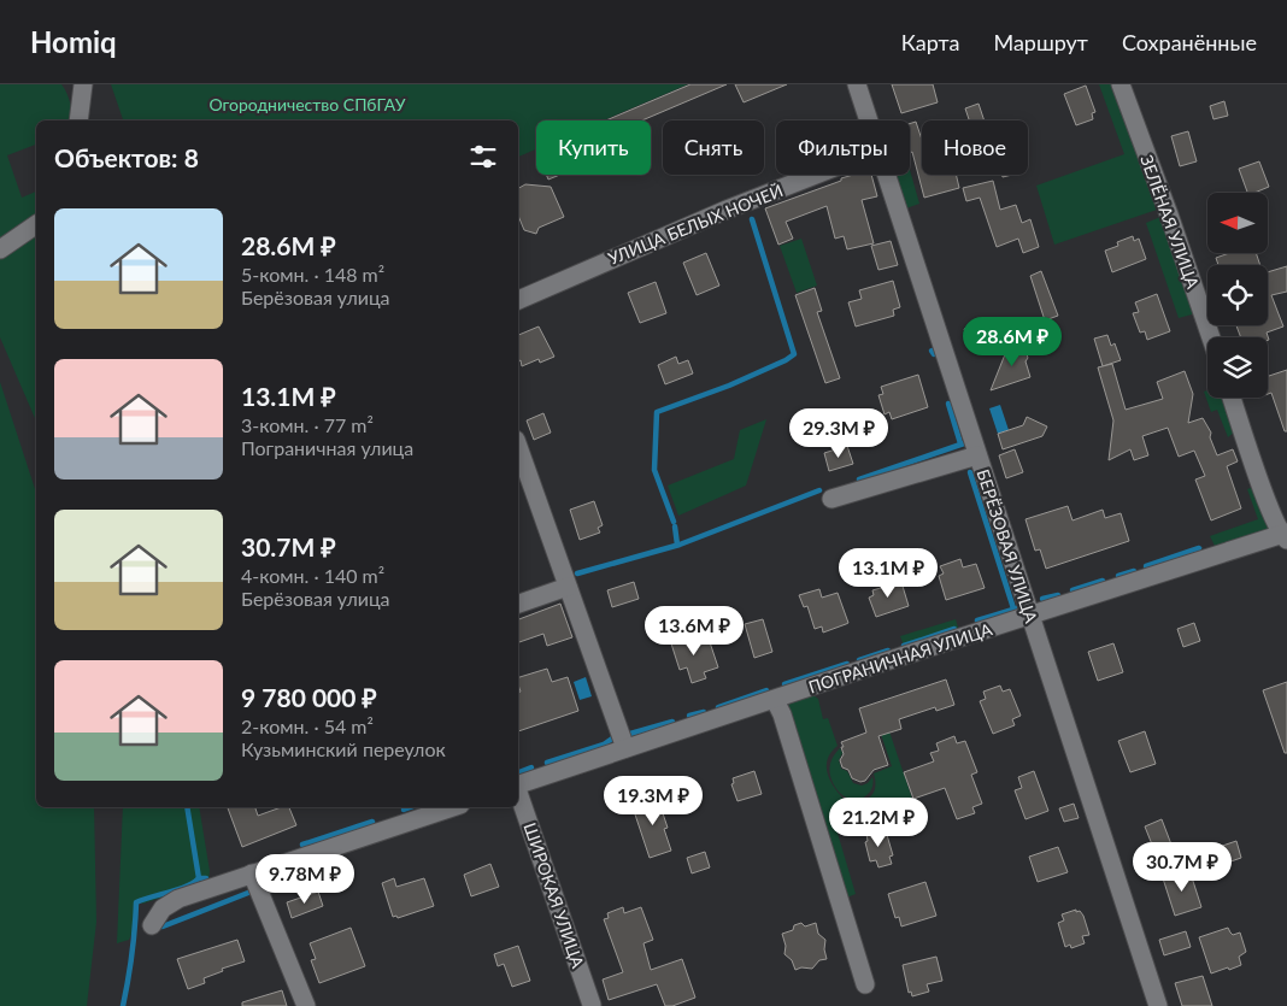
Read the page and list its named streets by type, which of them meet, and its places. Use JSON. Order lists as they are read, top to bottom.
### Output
{
  "streets": {
    "street": [
      "ЗЕЛЁНАЯ УЛИЦА",
      "УЛИЦА БЕЛЫХ НОЧЕЙ",
      "БЕРЁЗОВАЯ УЛИЦА",
      "ПОГРАНИЧНАЯ УЛИЦА",
      "ШИРОКАЯ УЛИЦА"
    ]
  },
  "crossings": [
    ["БЕРЁЗОВАЯ УЛИЦА", "ПОГРАНИЧНАЯ УЛИЦА"]
  ],
  "parks": ["Огородничество СПбГАУ"],
  "north": "left",
  "page": {
    "header": "Homiq",
    "nav": ["Карта", "Маршрут", "Сохранённые"],
    "chip": [
      "Купить",
      "Снять",
      "Фильтры",
      "Новое"
    ],
    "heading": "Объектов: 8",
    "list": [
      {
        "name": "28.6M ₽",
        "note": "5-комн. · 148 m² · Берёзовая улица"
      },
      {
        "name": "13.1M ₽",
        "note": "3-комн. · 77 m² · Пограничная улица"
      },
      {
        "name": "30.7M ₽",
        "note": "4-комн. · 140 m² · Берёзовая улица"
      },
      {
        "name": "9 780 000 ₽",
        "note": "2-комн. · 54 m² · Кузьминский переулок"
      }
    ],
    "price": [
      "28.6M ₽",
      "29.3M ₽",
      "13.1M ₽",
      "13.6M ₽",
      "19.3M ₽",
      "21.2M ₽",
      "30.7M ₽",
      "9.78M ₽"
    ]
  }
}
